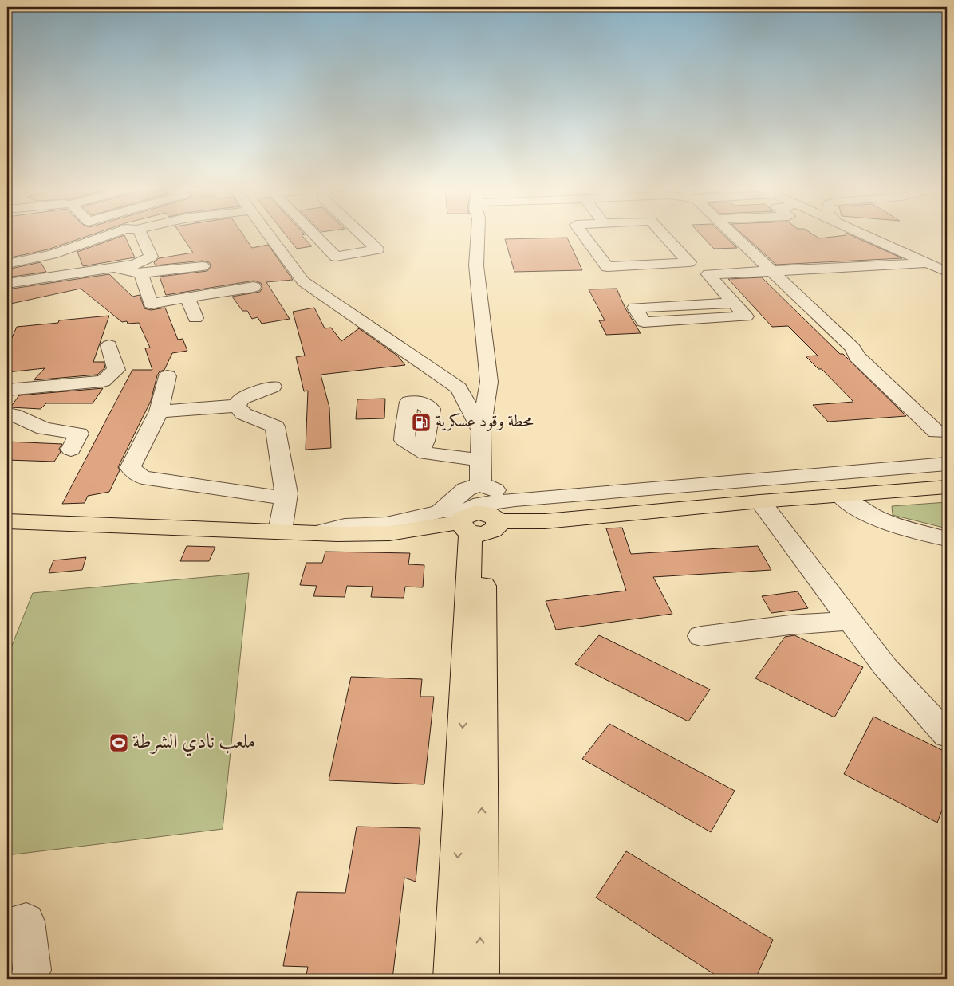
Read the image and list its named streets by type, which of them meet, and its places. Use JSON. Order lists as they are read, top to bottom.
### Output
{
  "places": {
    "fuel station": ["محطة وقود عسكرية"],
    "sports": ["ملعب نادي الشرطة"]
  }
}
